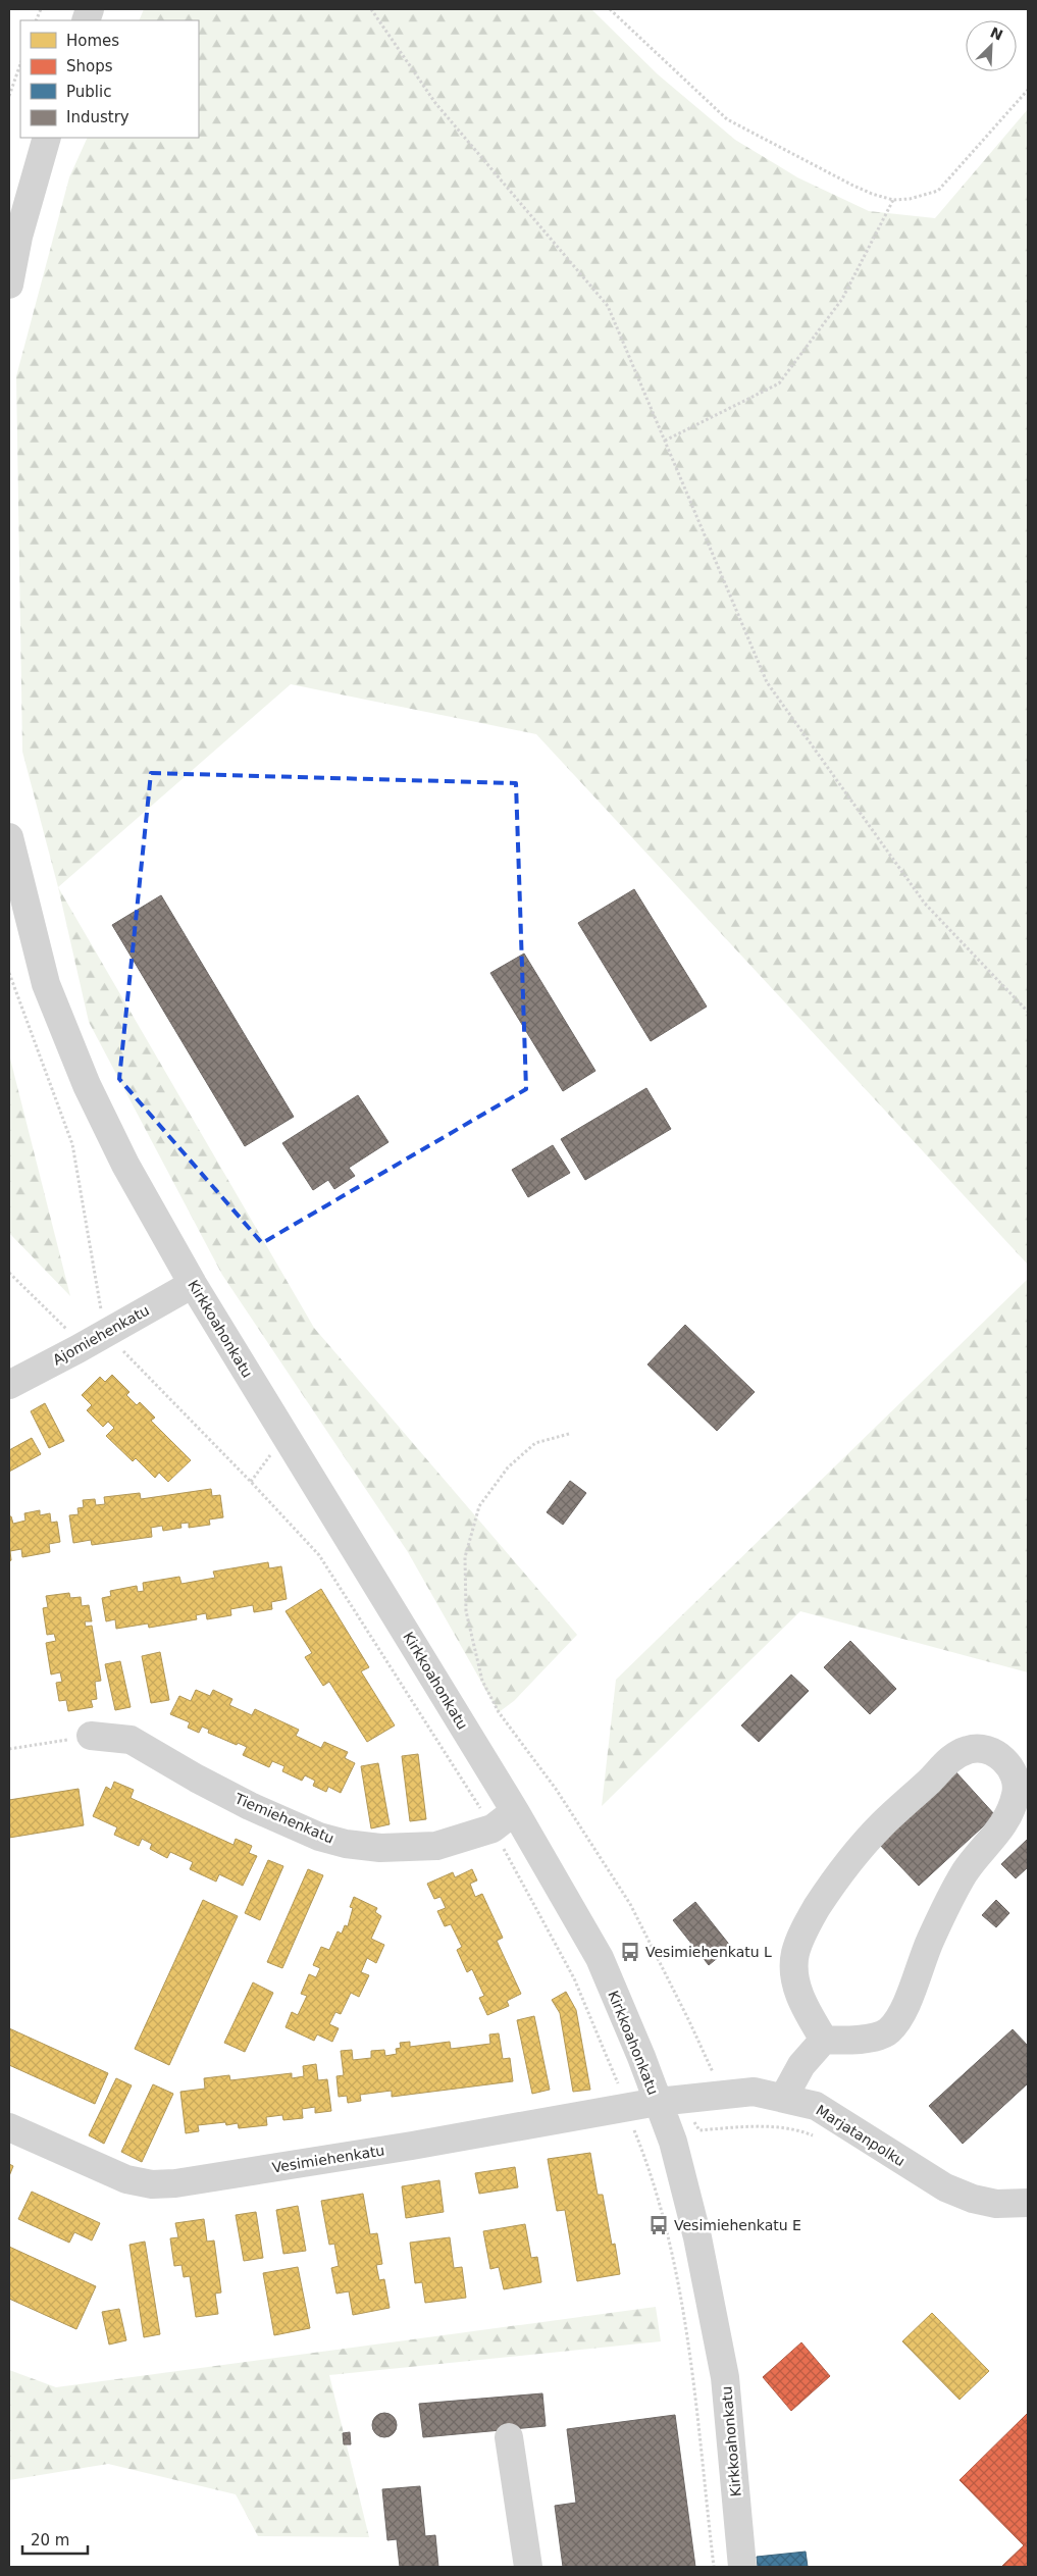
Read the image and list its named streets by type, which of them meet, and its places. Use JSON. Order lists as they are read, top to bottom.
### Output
{
  "streets": {
    "street": [
      "Kirkkoahonkatu",
      "Ajomiehenkatu",
      "Tiemiehenkatu",
      "Marjatanpolku",
      "Vesimiehenkatu"
    ]
  },
  "crossings": [
    ["Kirkkoahonkatu", "Ajomiehenkatu"],
    ["Kirkkoahonkatu", "Tiemiehenkatu"],
    ["Kirkkoahonkatu", "Marjatanpolku"],
    ["Kirkkoahonkatu", "Vesimiehenkatu"],
    ["Marjatanpolku", "Vesimiehenkatu"]
  ],
  "places": {
    "bus stop": ["Vesimiehenkatu L", "Vesimiehenkatu E"]
  },
  "legend": [
    "Homes",
    "Shops",
    "Public",
    "Industry"
  ],
  "scale_bar": "20 m",
  "north": "top right"
}
